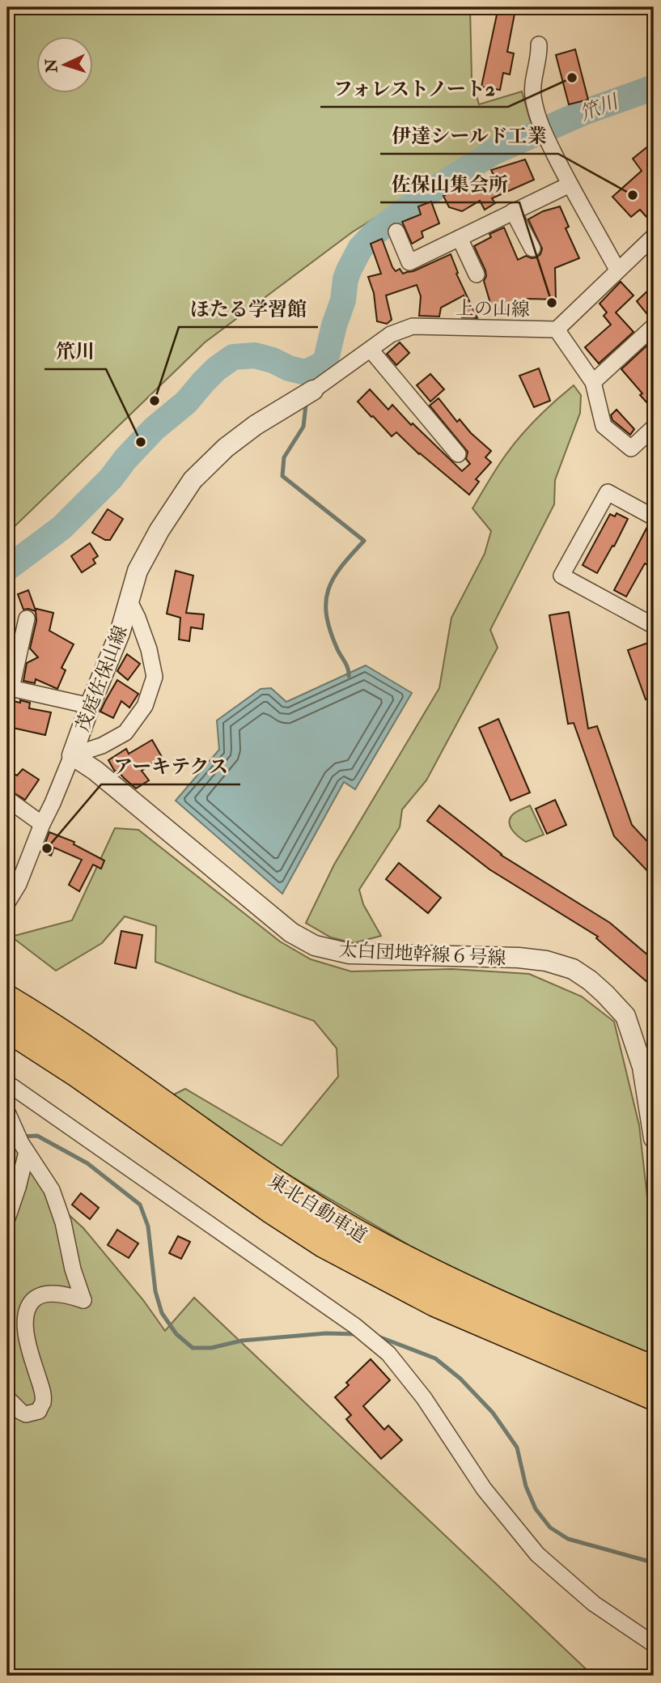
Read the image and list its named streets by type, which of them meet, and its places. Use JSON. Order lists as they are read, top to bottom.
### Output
{
  "streets": {
    "highway": ["東北自動車道"],
    "street": ["上の山線", "茂庭佐保山線", "太白団地幹線６号線"]
  },
  "crossings": [
    ["上の山線", "茂庭佐保山線"],
    ["茂庭佐保山線", "太白団地幹線６号線"]
  ],
  "water": ["笊川"],
  "places": [
    "フォレストノート2",
    "伊達シールド工業",
    "佐保山集会所",
    "ほたる学習館",
    "笊川",
    "アーキテクス"
  ],
  "north": "left"
}
